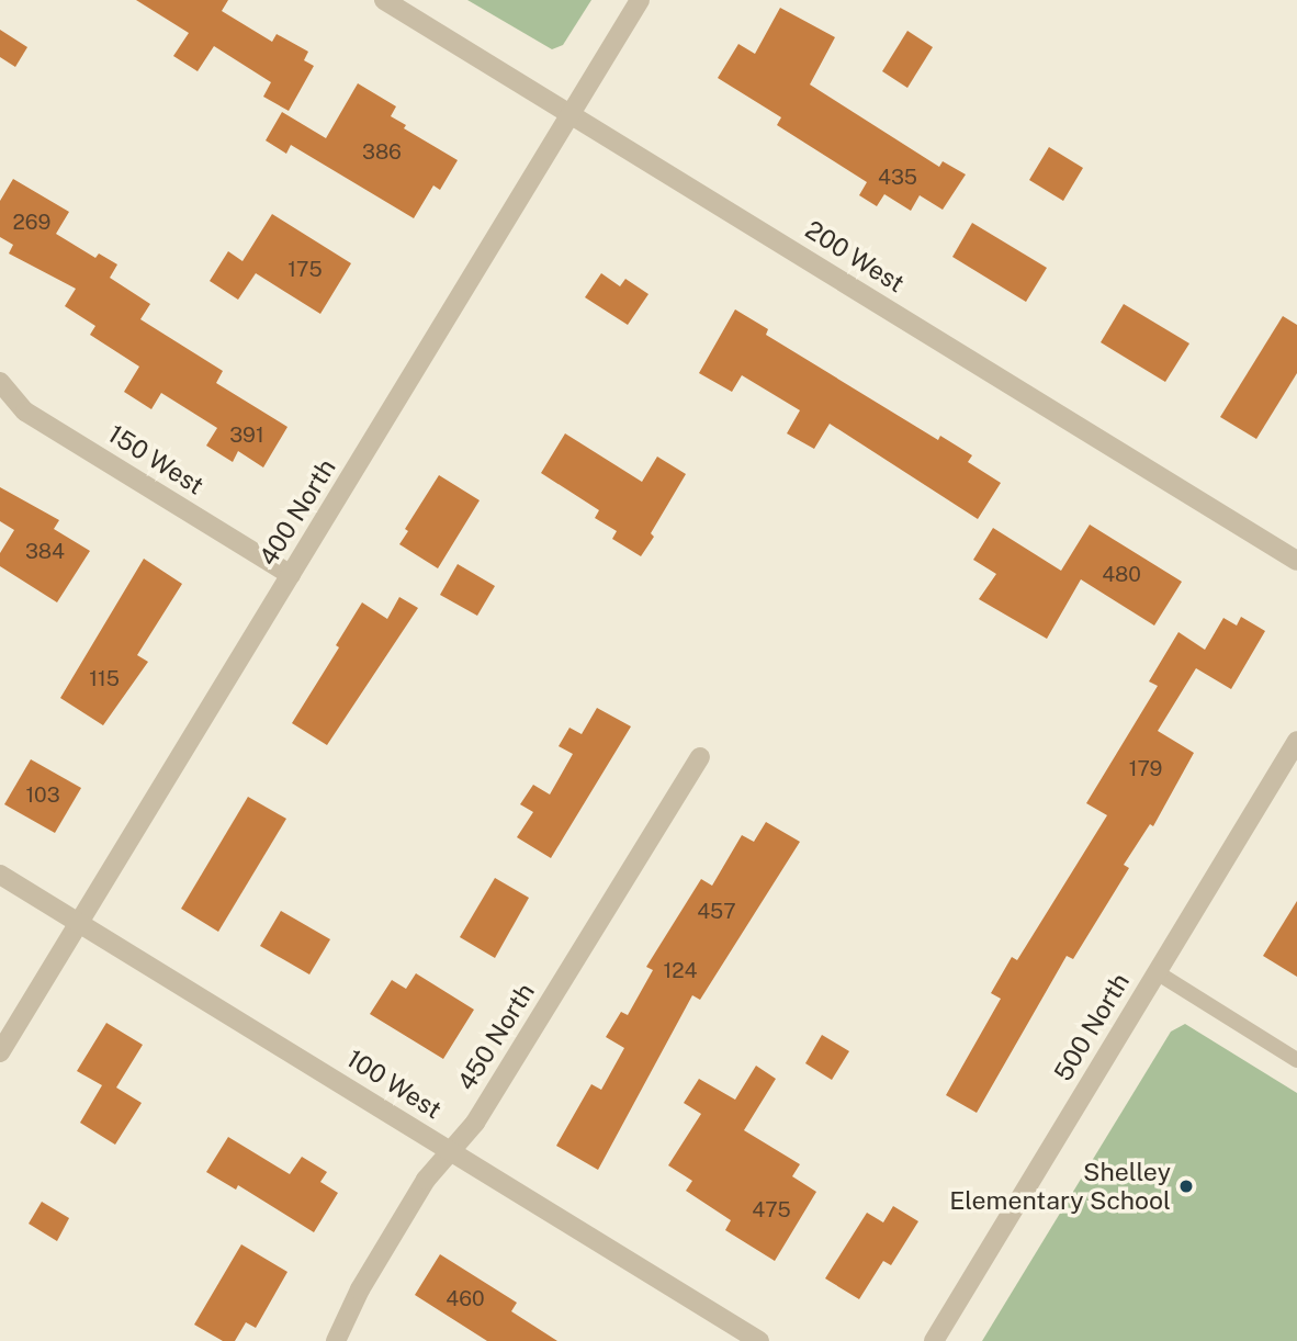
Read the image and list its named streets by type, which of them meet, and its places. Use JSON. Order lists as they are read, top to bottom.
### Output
{
  "streets": {
    "street": [
      "200 West",
      "150 West",
      "400 North",
      "500 North",
      "450 North",
      "100 West"
    ]
  },
  "crossings": [
    ["200 West", "400 North"],
    ["150 West", "400 North"],
    ["400 North", "100 West"],
    ["450 North", "100 West"]
  ],
  "places": ["Shelley Elementary School"],
  "house_numbers": [
    "386",
    "435",
    "269",
    "175",
    "391",
    "384",
    "480",
    "115",
    "179",
    "103",
    "457",
    "124",
    "475",
    "460"
  ]
}
